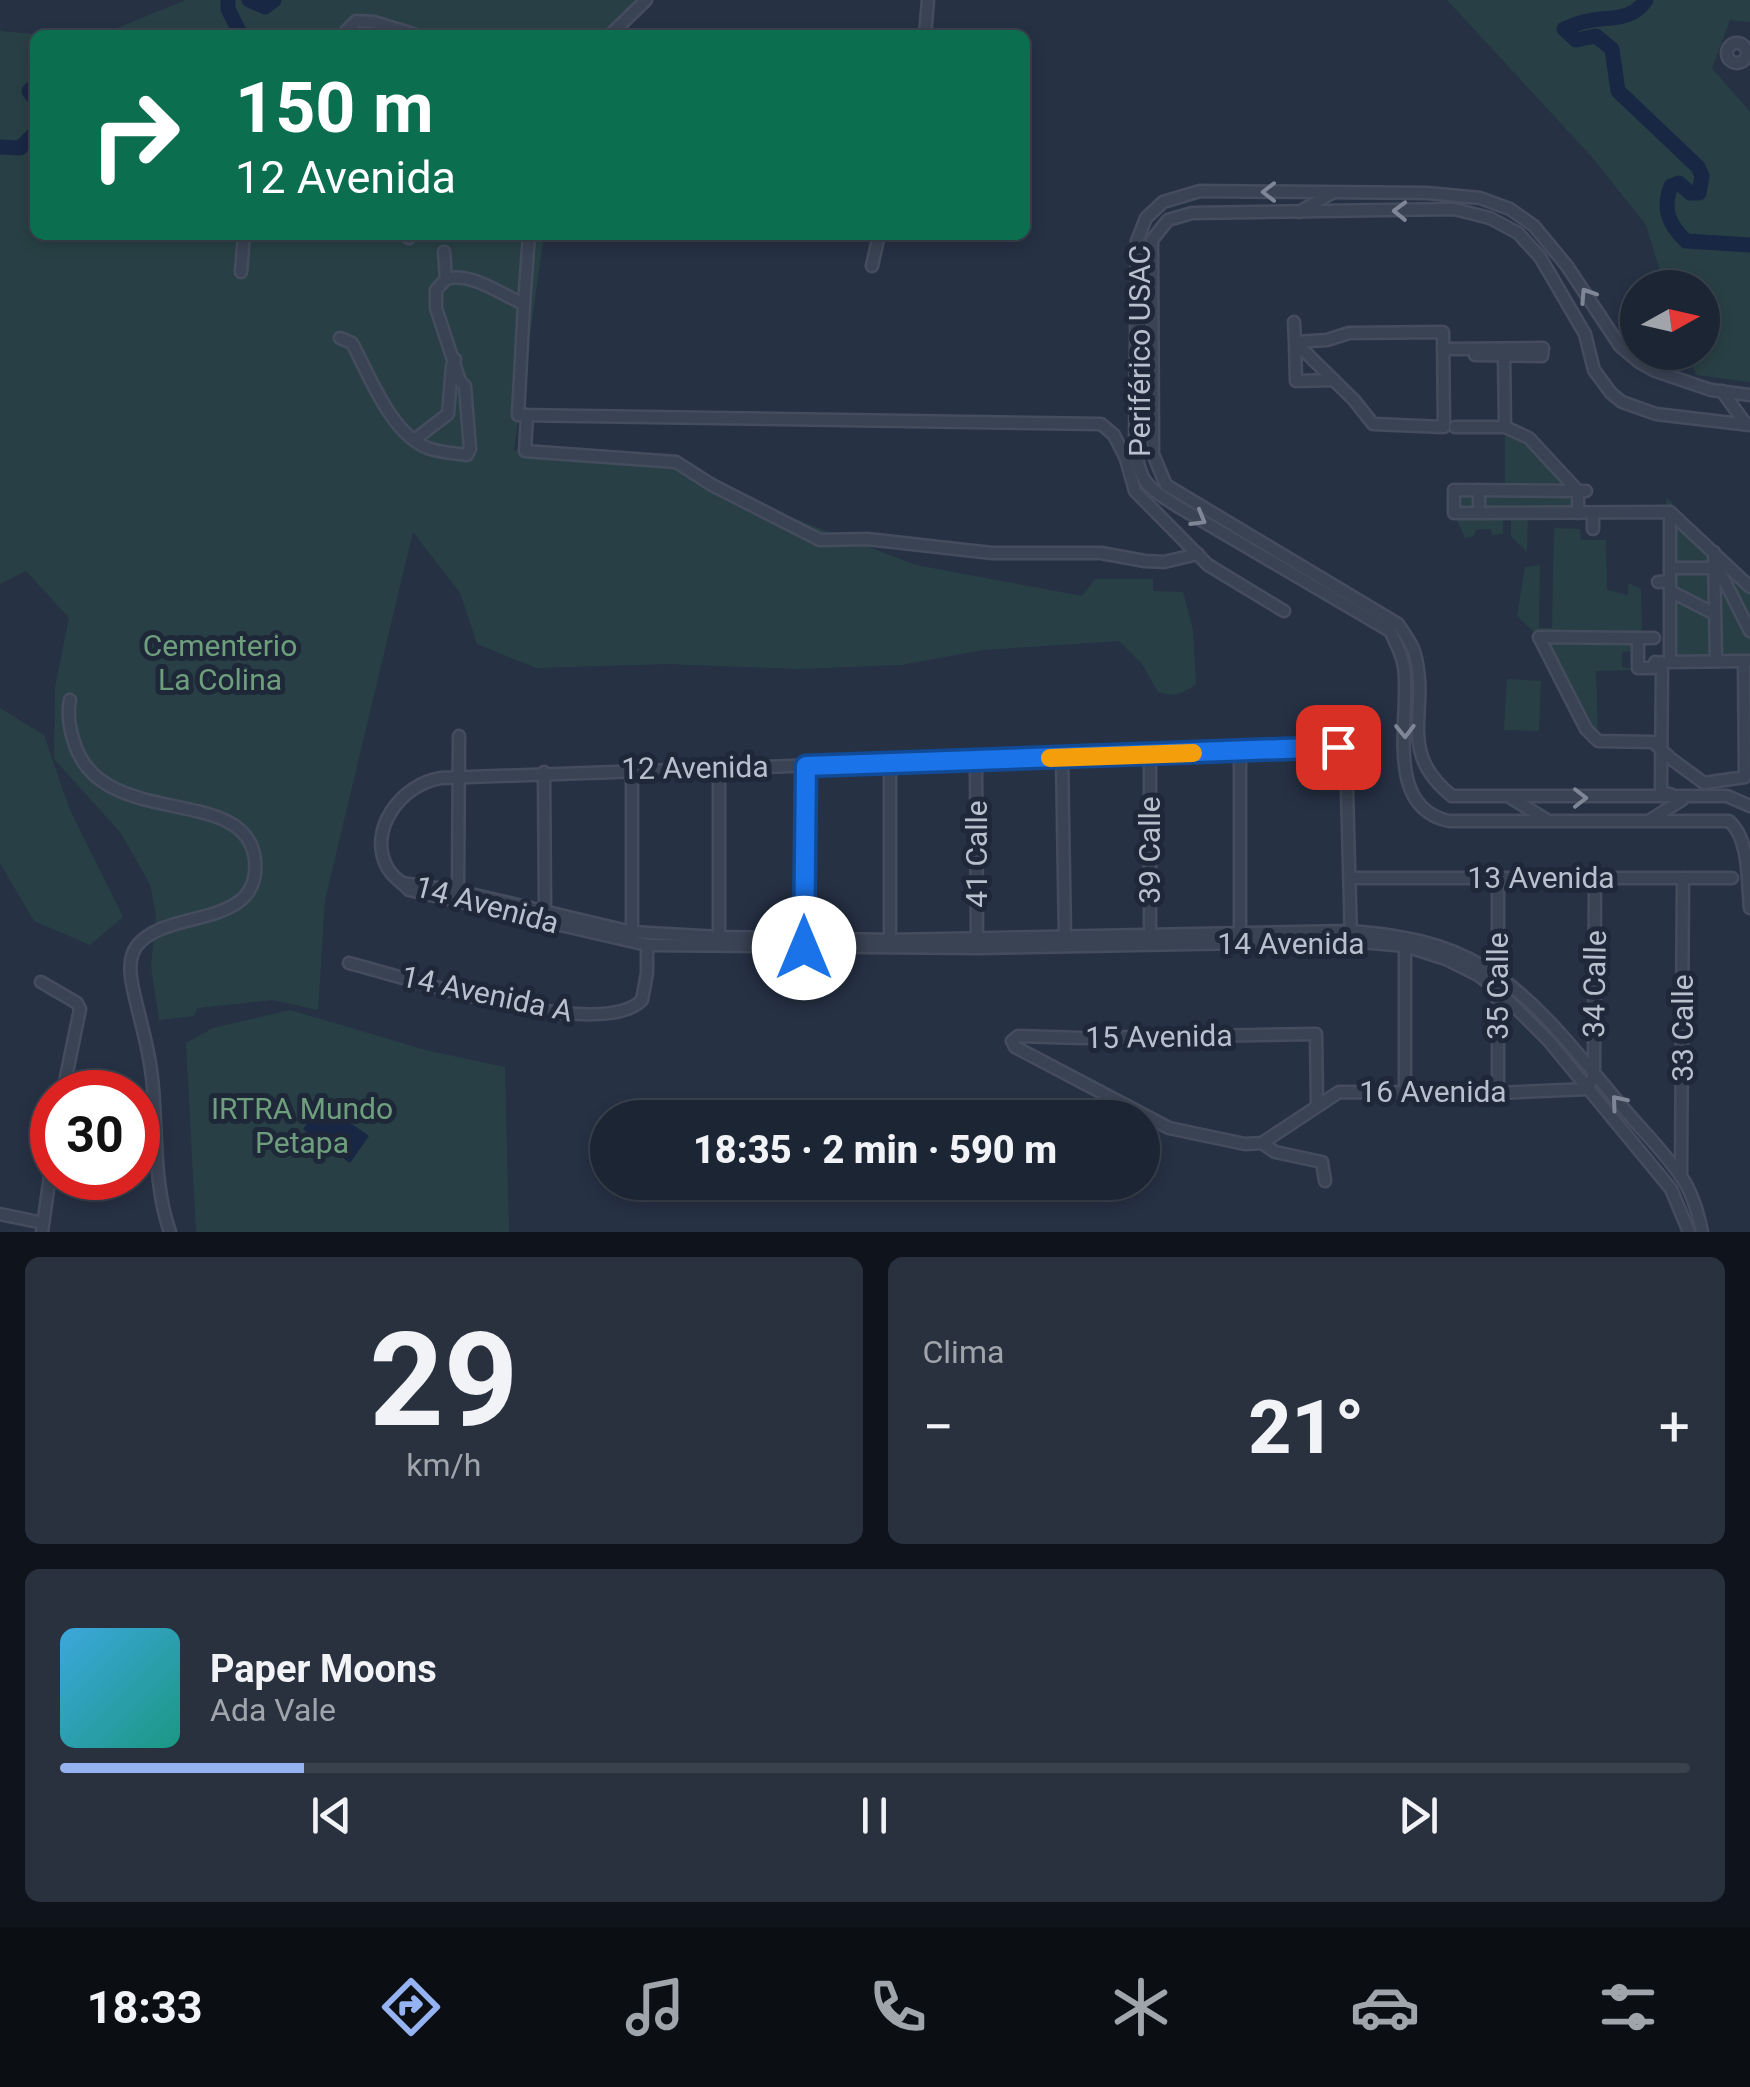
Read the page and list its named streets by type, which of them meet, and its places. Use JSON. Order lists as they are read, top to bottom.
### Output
{
  "streets": {
    "street": [
      "Periférico USAC",
      "12 Avenida",
      "39 Calle",
      "41 Calle",
      "13 Avenida",
      "14 Avenida",
      "34 Calle",
      "35 Calle",
      "14 Avenida A",
      "33 Calle",
      "15 Avenida",
      "16 Avenida"
    ]
  },
  "crossings": [
    ["12 Avenida", "39 Calle"],
    ["12 Avenida", "41 Calle"],
    ["12 Avenida", "13 Avenida"],
    ["12 Avenida", "14 Avenida"],
    ["39 Calle", "14 Avenida"],
    ["41 Calle", "14 Avenida"],
    ["13 Avenida", "34 Calle"],
    ["13 Avenida", "35 Calle"],
    ["13 Avenida", "33 Calle"],
    ["14 Avenida", "34 Calle"],
    ["14 Avenida", "35 Calle"],
    ["14 Avenida", "14 Avenida A"],
    ["14 Avenida", "33 Calle"],
    ["14 Avenida", "16 Avenida"],
    ["34 Calle", "16 Avenida"],
    ["35 Calle", "16 Avenida"],
    ["15 Avenida", "16 Avenida"]
  ],
  "parks": ["Cementerio La Colina", "IRTRA Mundo Petapa"],
  "north": "right",
  "page": {
    "turn": ["150 m", "12 Avenida"],
    "limit": "30",
    "trip": "18:35 · 2 min · 590 m",
    "tile": [
      ["29", "km/h"],
      "Clima"
    ],
    "heat": ["−", "21°", "+"],
    "song": ["Paper Moons", "Ada Vale"],
    "tabs": "18:33"
  }
}
